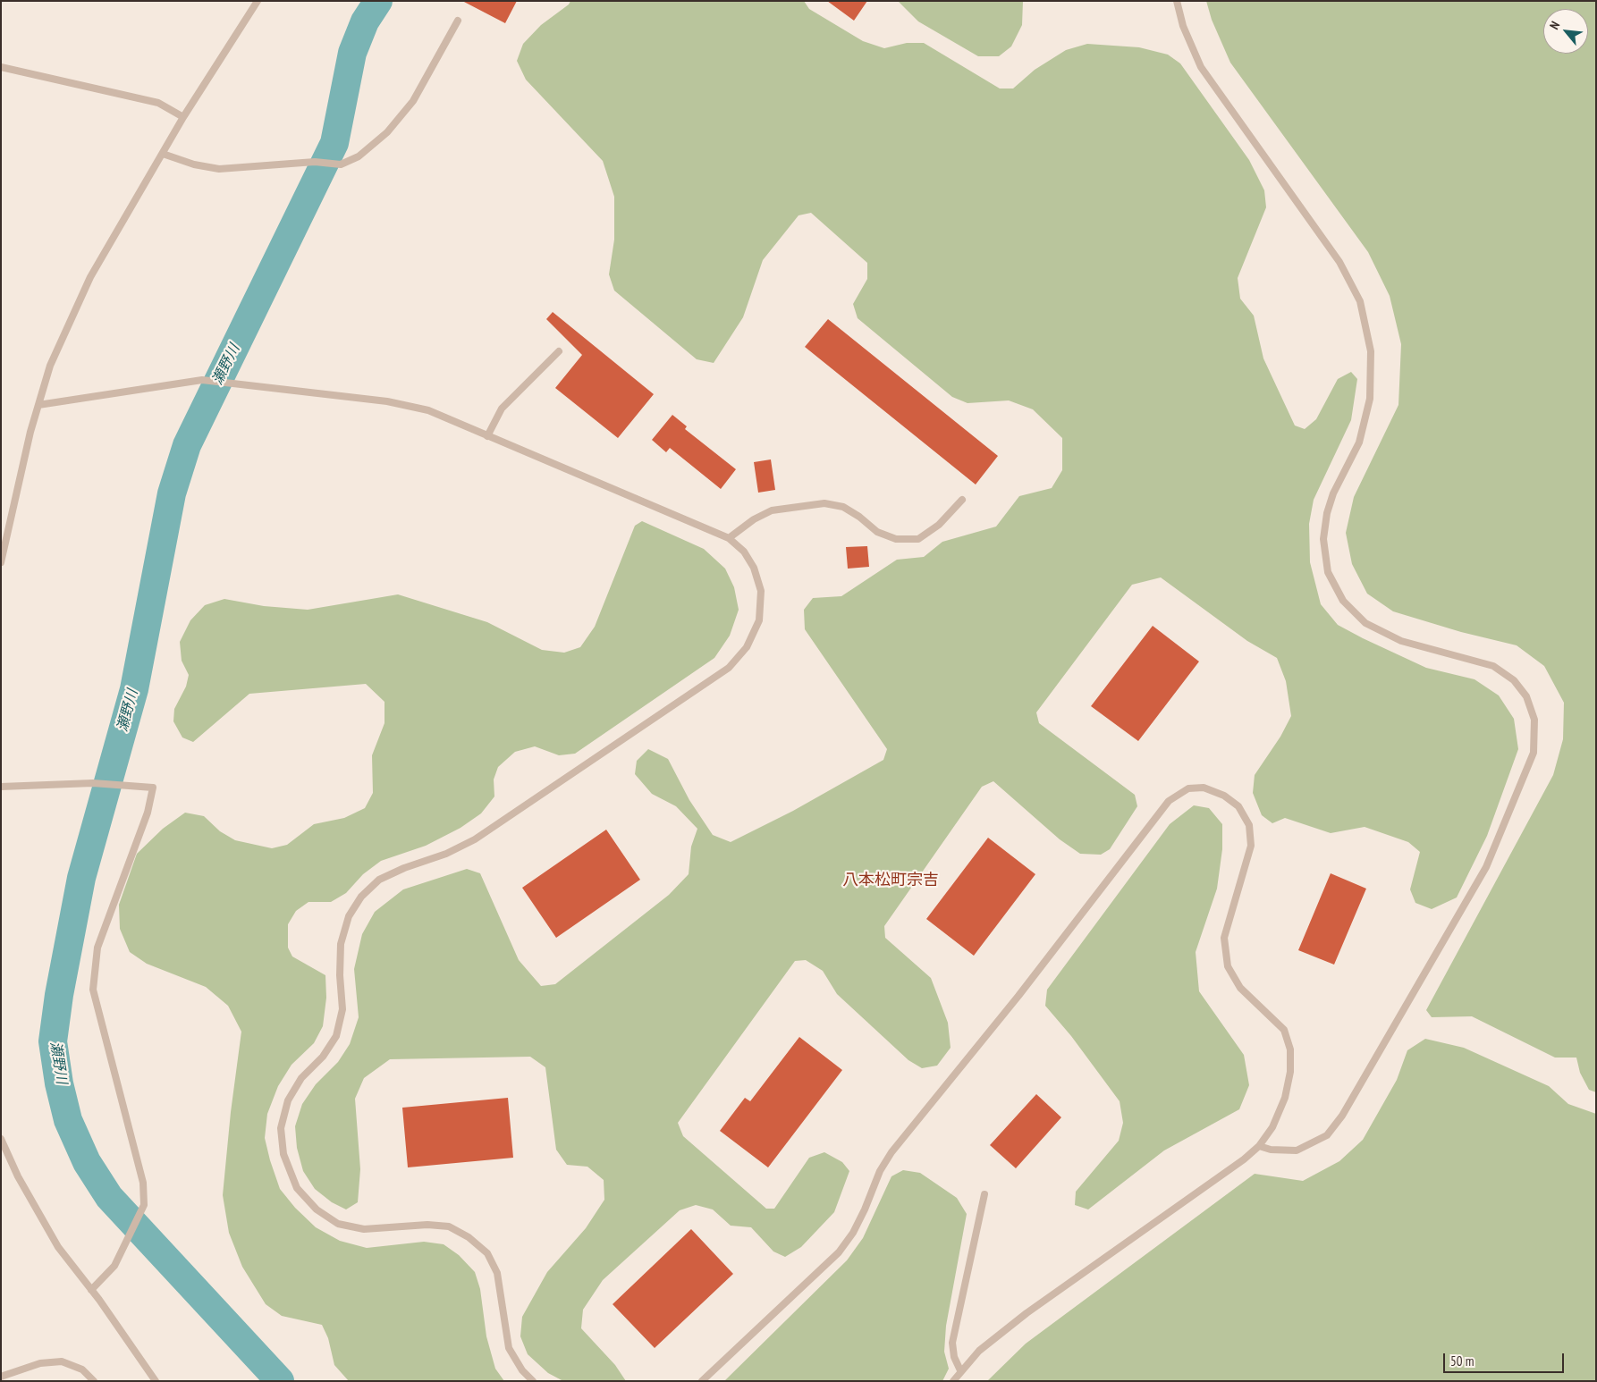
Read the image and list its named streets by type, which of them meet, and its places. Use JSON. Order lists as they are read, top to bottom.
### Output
{
  "districts": ["八本松町宗吉"],
  "water": ["瀬野川"],
  "scale_bar": "50 m",
  "north": "top left"
}
